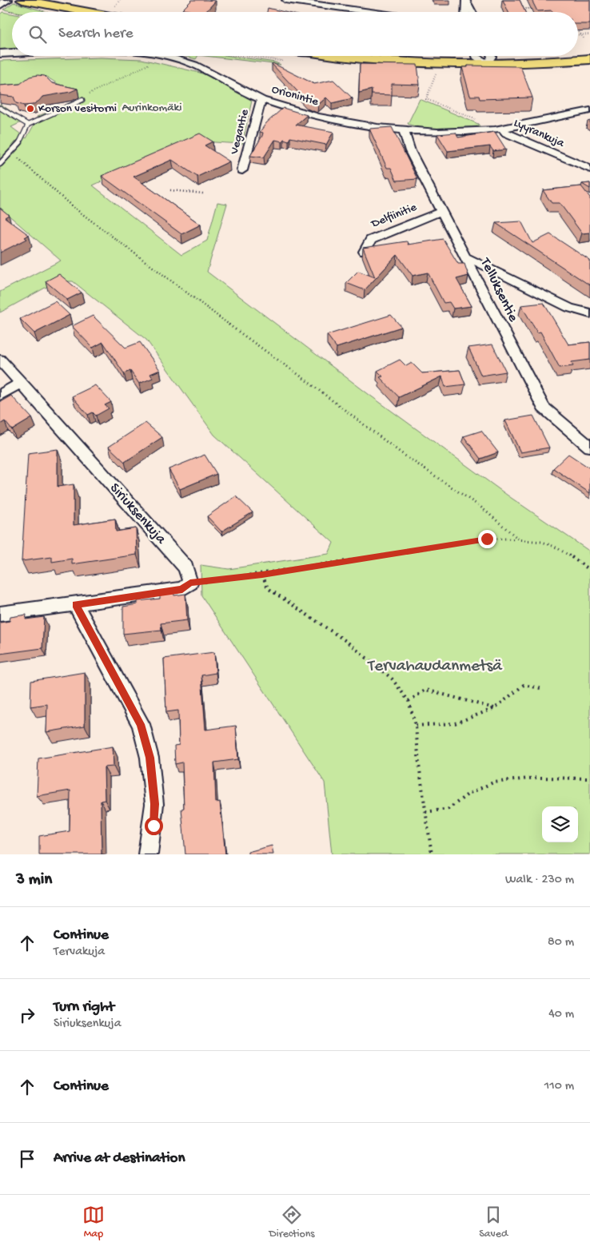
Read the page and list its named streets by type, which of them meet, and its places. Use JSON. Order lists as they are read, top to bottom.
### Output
{
  "streets": {
    "main road": ["Orionintie"],
    "street": [
      "Vegantie",
      "Lyyrankuja",
      "Delfiinitie",
      "Telluksentie",
      "Siriuksenkuja"
    ]
  },
  "crossings": [
    ["Orionintie", "Vegantie"],
    ["Orionintie", "Lyyrankuja"],
    ["Orionintie", "Telluksentie"],
    ["Delfiinitie", "Telluksentie"]
  ],
  "parks": ["Aurinkomäki", "Tervahaudanmetsä"],
  "places": ["Korson vesitorni"],
  "page": {
    "search": "Search here",
    "heading": ["3 min", "Walk · 230 m"],
    "list": [
      ["Continue", "Tervakuja", "80 m"],
      ["Turn right", "Siriuksenkuja", "40 m"],
      ["Continue", "110 m"],
      "Arrive at destination"
    ],
    "nav": ["Map", "Directions", "Saved"]
  }
}
